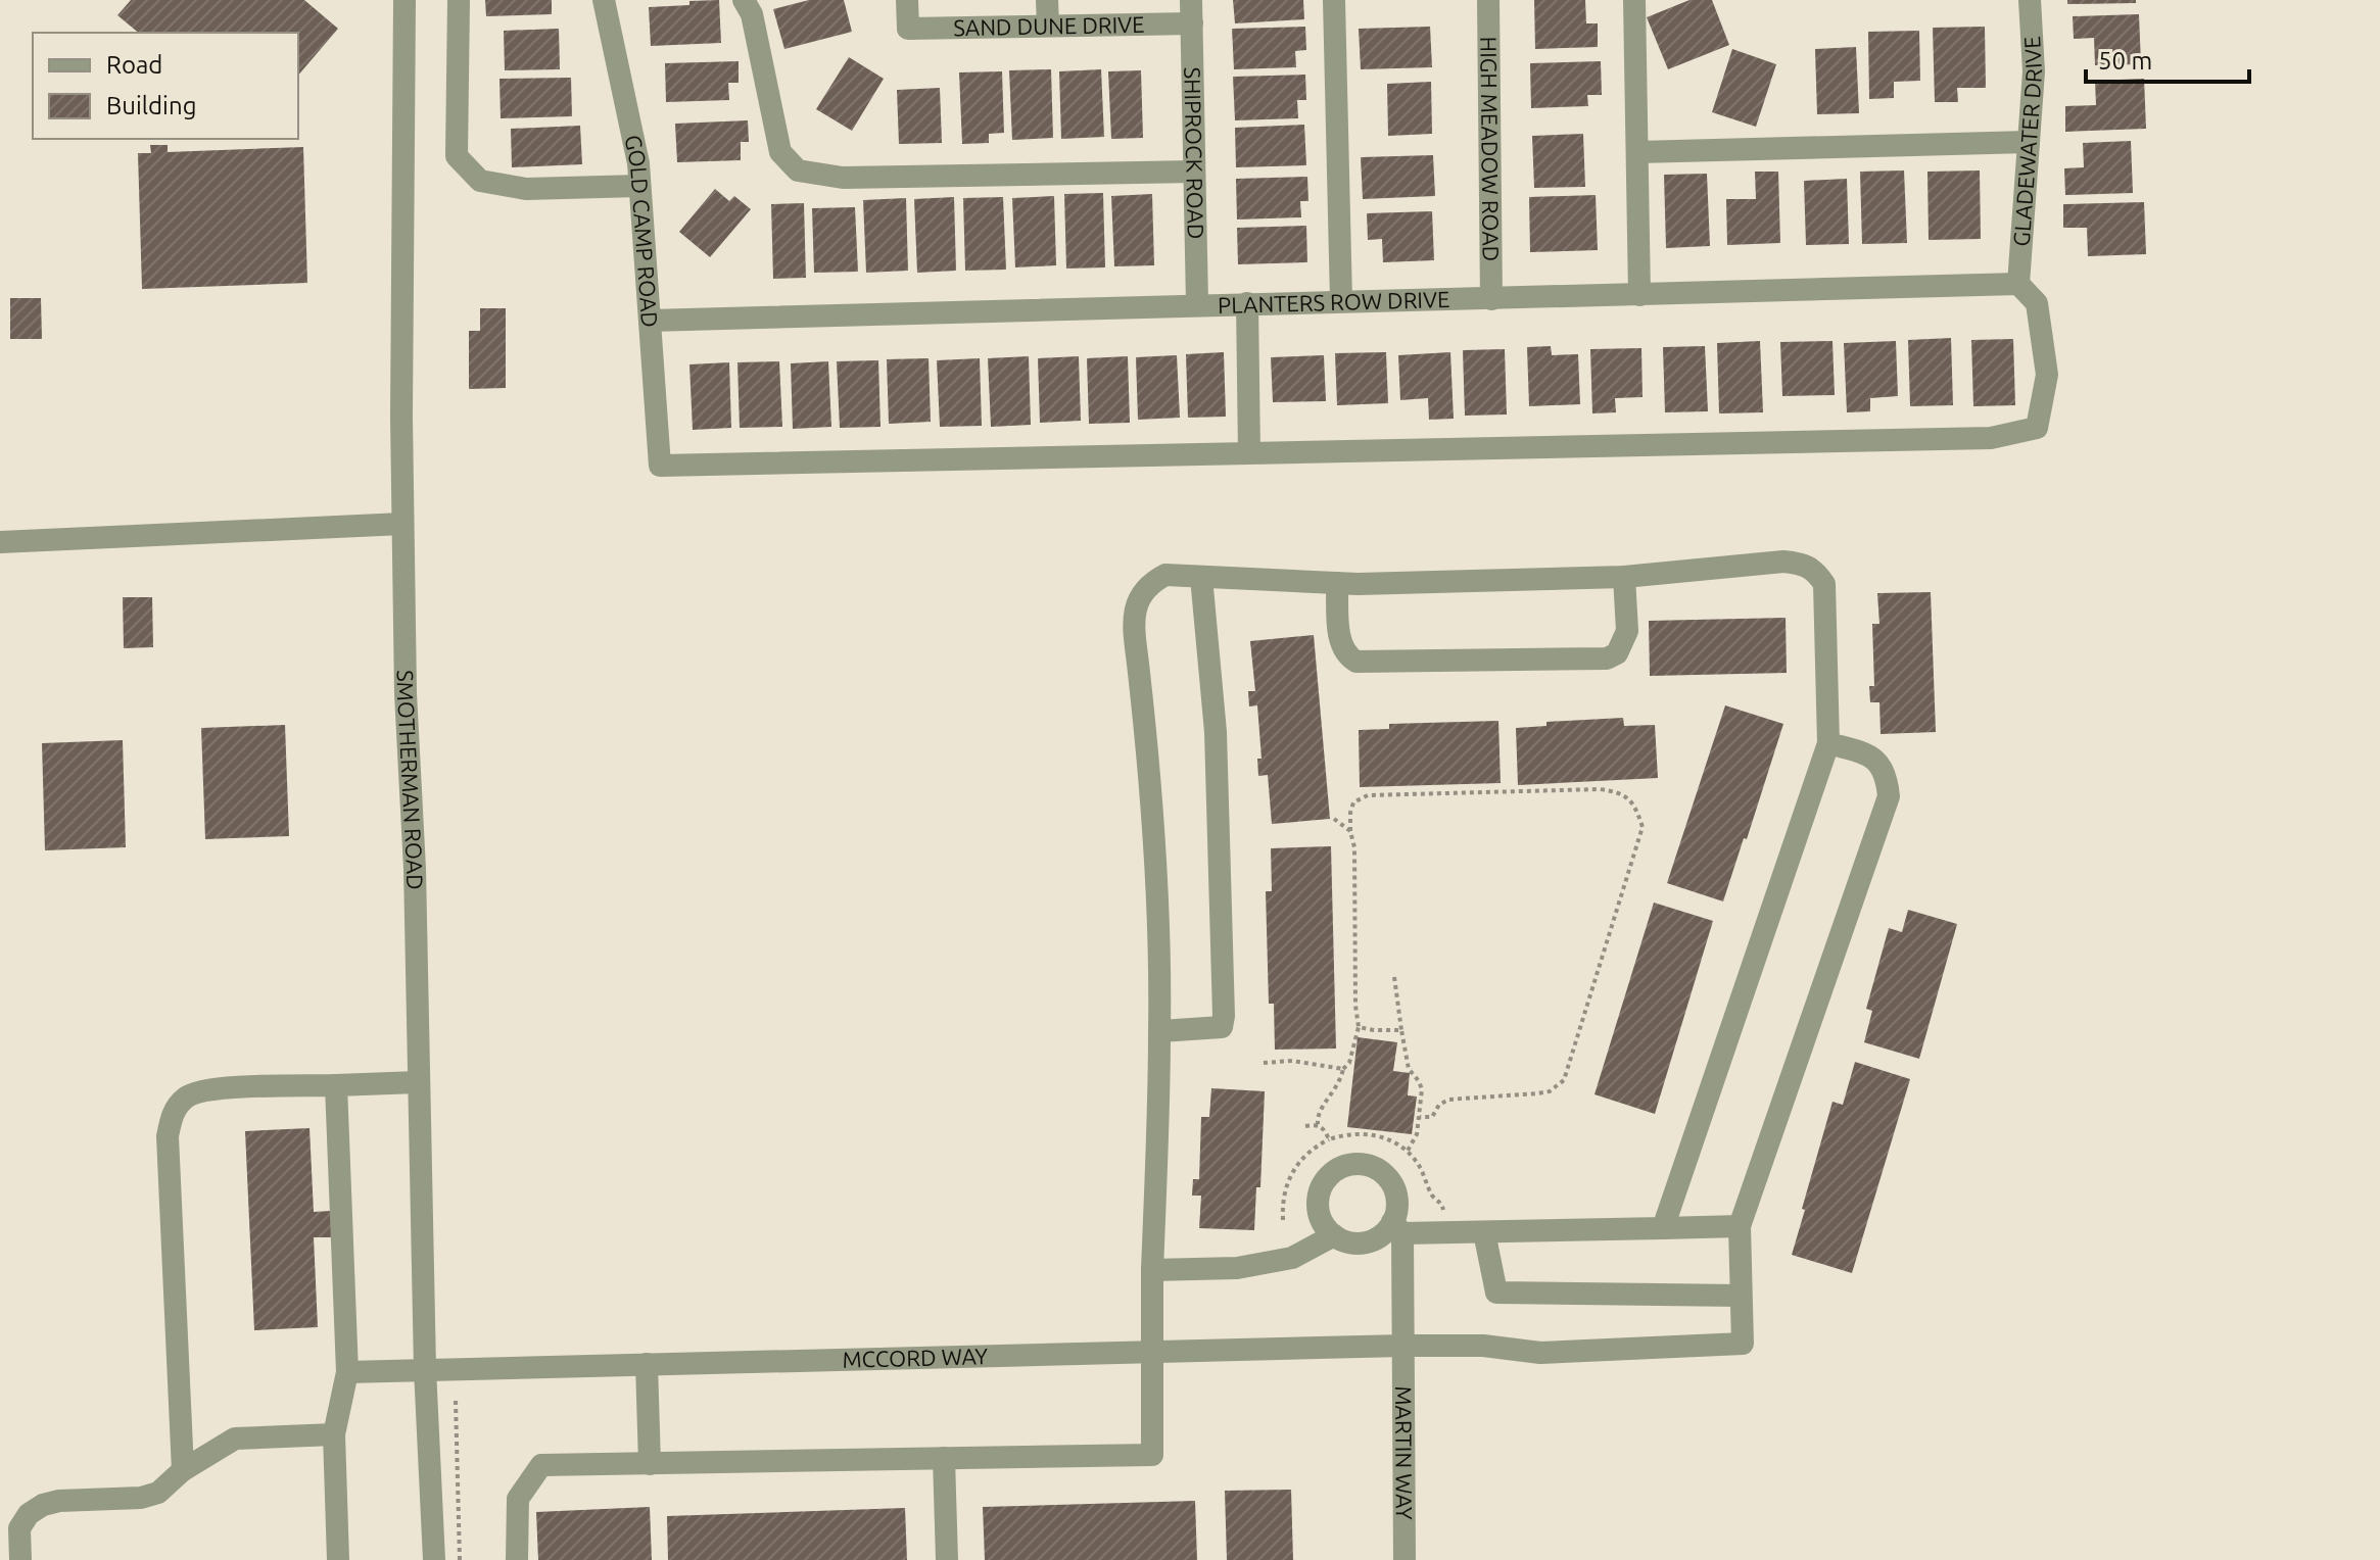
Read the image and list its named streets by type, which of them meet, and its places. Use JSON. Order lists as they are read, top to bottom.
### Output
{
  "streets": {
    "street": [
      "SAND DUNE DRIVE",
      "GLADEWATER DRIVE",
      "HIGH MEADOW ROAD",
      "SHIPROCK ROAD",
      "GOLD CAMP ROAD",
      "PLANTERS ROW DRIVE",
      "SMOTHERMAN ROAD",
      "MCCORD WAY",
      "MARTIN WAY"
    ]
  },
  "crossings": [
    ["SAND DUNE DRIVE", "SHIPROCK ROAD"],
    ["GLADEWATER DRIVE", "PLANTERS ROW DRIVE"],
    ["HIGH MEADOW ROAD", "PLANTERS ROW DRIVE"],
    ["SHIPROCK ROAD", "PLANTERS ROW DRIVE"],
    ["GOLD CAMP ROAD", "PLANTERS ROW DRIVE"],
    ["SMOTHERMAN ROAD", "MCCORD WAY"],
    ["MCCORD WAY", "MARTIN WAY"]
  ],
  "legend": ["Road", "Building"],
  "scale_bar": "50 m"
}
